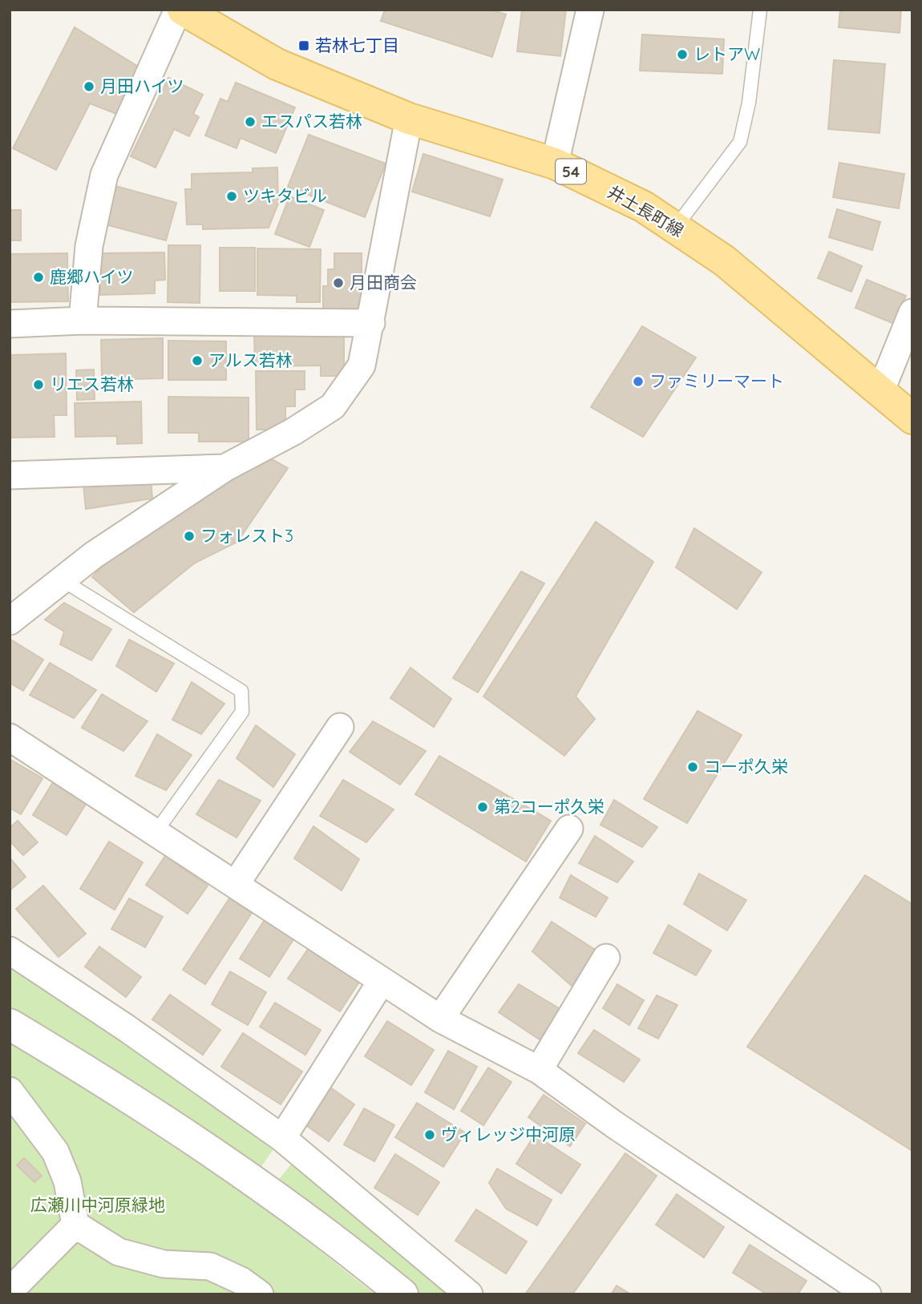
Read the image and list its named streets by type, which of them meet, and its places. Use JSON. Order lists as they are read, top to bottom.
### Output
{
  "streets": {
    "main road": ["54", "井土長町線"]
  },
  "parks": ["広瀬川中河原緑地"],
  "places": {
    "transit": ["若林七丁目"],
    "other": [
      "レトアW",
      "月田ハイツ",
      "エスパス若林",
      "ツキタビル",
      "鹿郷ハイツ",
      "月田商会",
      "アルス若林",
      "ファミリーマート",
      "リエス若林",
      "フォレスト3",
      "コーポ久栄",
      "第2コーポ久栄",
      "ヴィレッジ中河原"
    ]
  }
}
